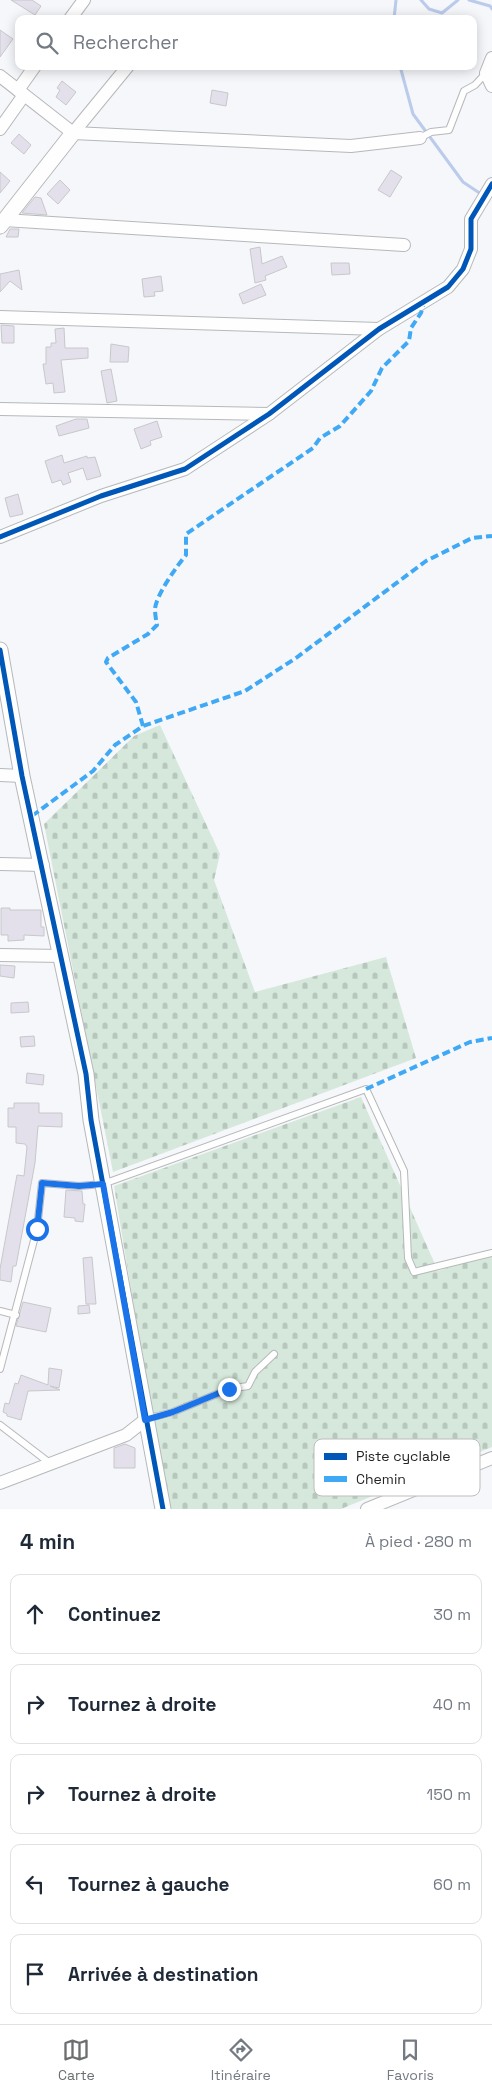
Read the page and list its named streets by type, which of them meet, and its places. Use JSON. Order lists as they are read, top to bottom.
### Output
{
  "legend": ["Piste cyclable", "Chemin"],
  "page": {
    "search": "Rechercher",
    "heading": ["4 min", "À pied · 280 m"],
    "list": [
      ["Continuez", "30 m"],
      ["Tournez à droite", "40 m"],
      ["Tournez à droite", "150 m"],
      ["Tournez à gauche", "60 m"],
      "Arrivée à destination"
    ],
    "nav": ["Carte", "Itinéraire", "Favoris"]
  }
}
